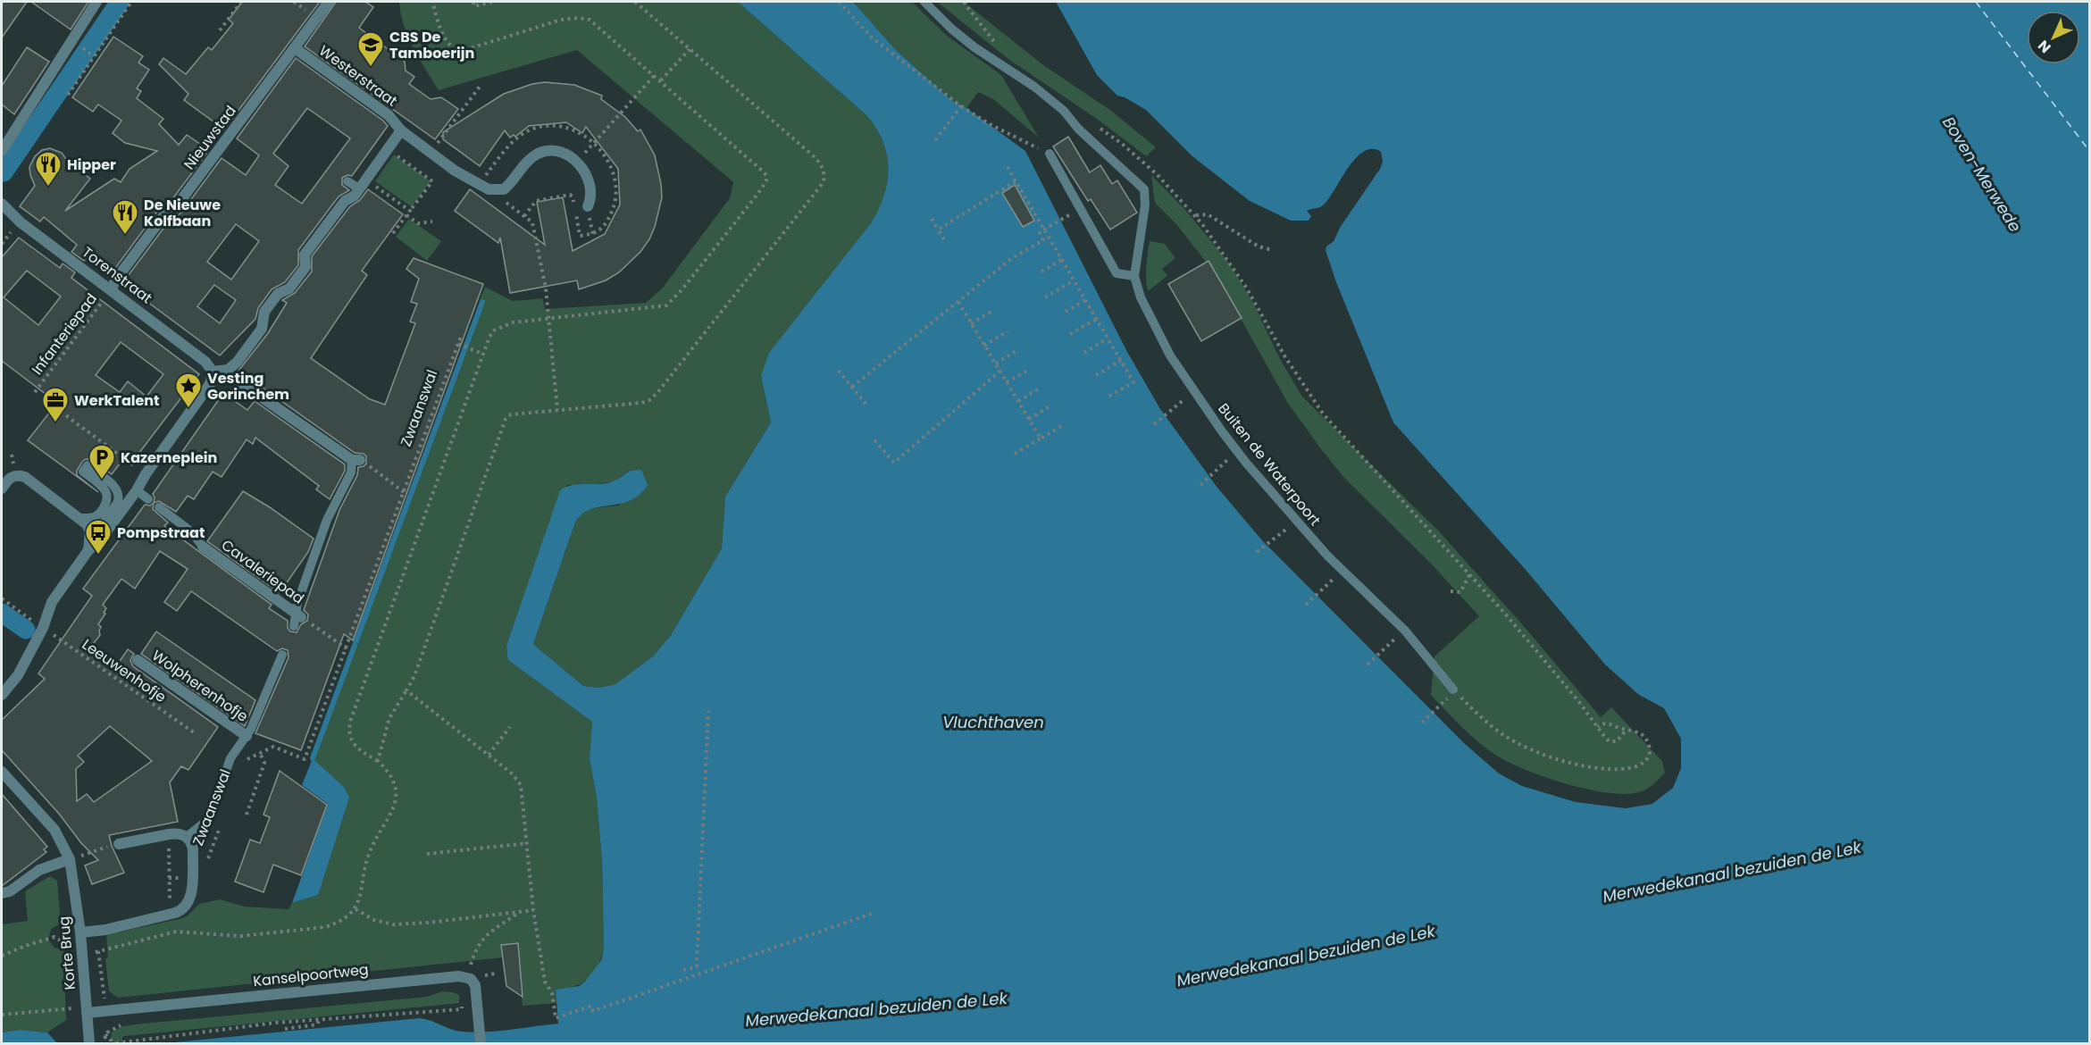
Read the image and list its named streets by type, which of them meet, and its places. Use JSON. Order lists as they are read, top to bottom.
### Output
{
  "streets": {
    "street": [
      "Westerstraat",
      "Nieuwstad",
      "Torenstraat",
      "Zwaanswal",
      "Cavaleriepad",
      "Wolpherenhofje",
      "Korte Brug",
      "Kanselpoortweg"
    ],
    "lane": ["Buiten de Waterpoort"],
    "path": ["Infanteriepad", "Leeuwenhofje"]
  },
  "crossings": [
    ["Westerstraat", "Nieuwstad"],
    ["Nieuwstad", "Torenstraat"],
    ["Nieuwstad", "Infanteriepad"],
    ["Torenstraat", "Infanteriepad"],
    ["Zwaanswal", "Korte Brug"],
    ["Korte Brug", "Kanselpoortweg"]
  ],
  "water": ["Boven-Merwede", "Vluchthaven", "Merwedekanaal bezuiden de Lek"],
  "places": {
    "school or university": ["CBS De Tamboerijn"],
    "restaurant": ["Hipper", "De Nieuwe Kolfbaan"],
    "place": ["Vesting Gorinchem"],
    "office": ["WerkTalent"],
    "parking": ["Kazerneplein"],
    "bus stop": ["Pompstraat"]
  },
  "north": "bottom left"
}
